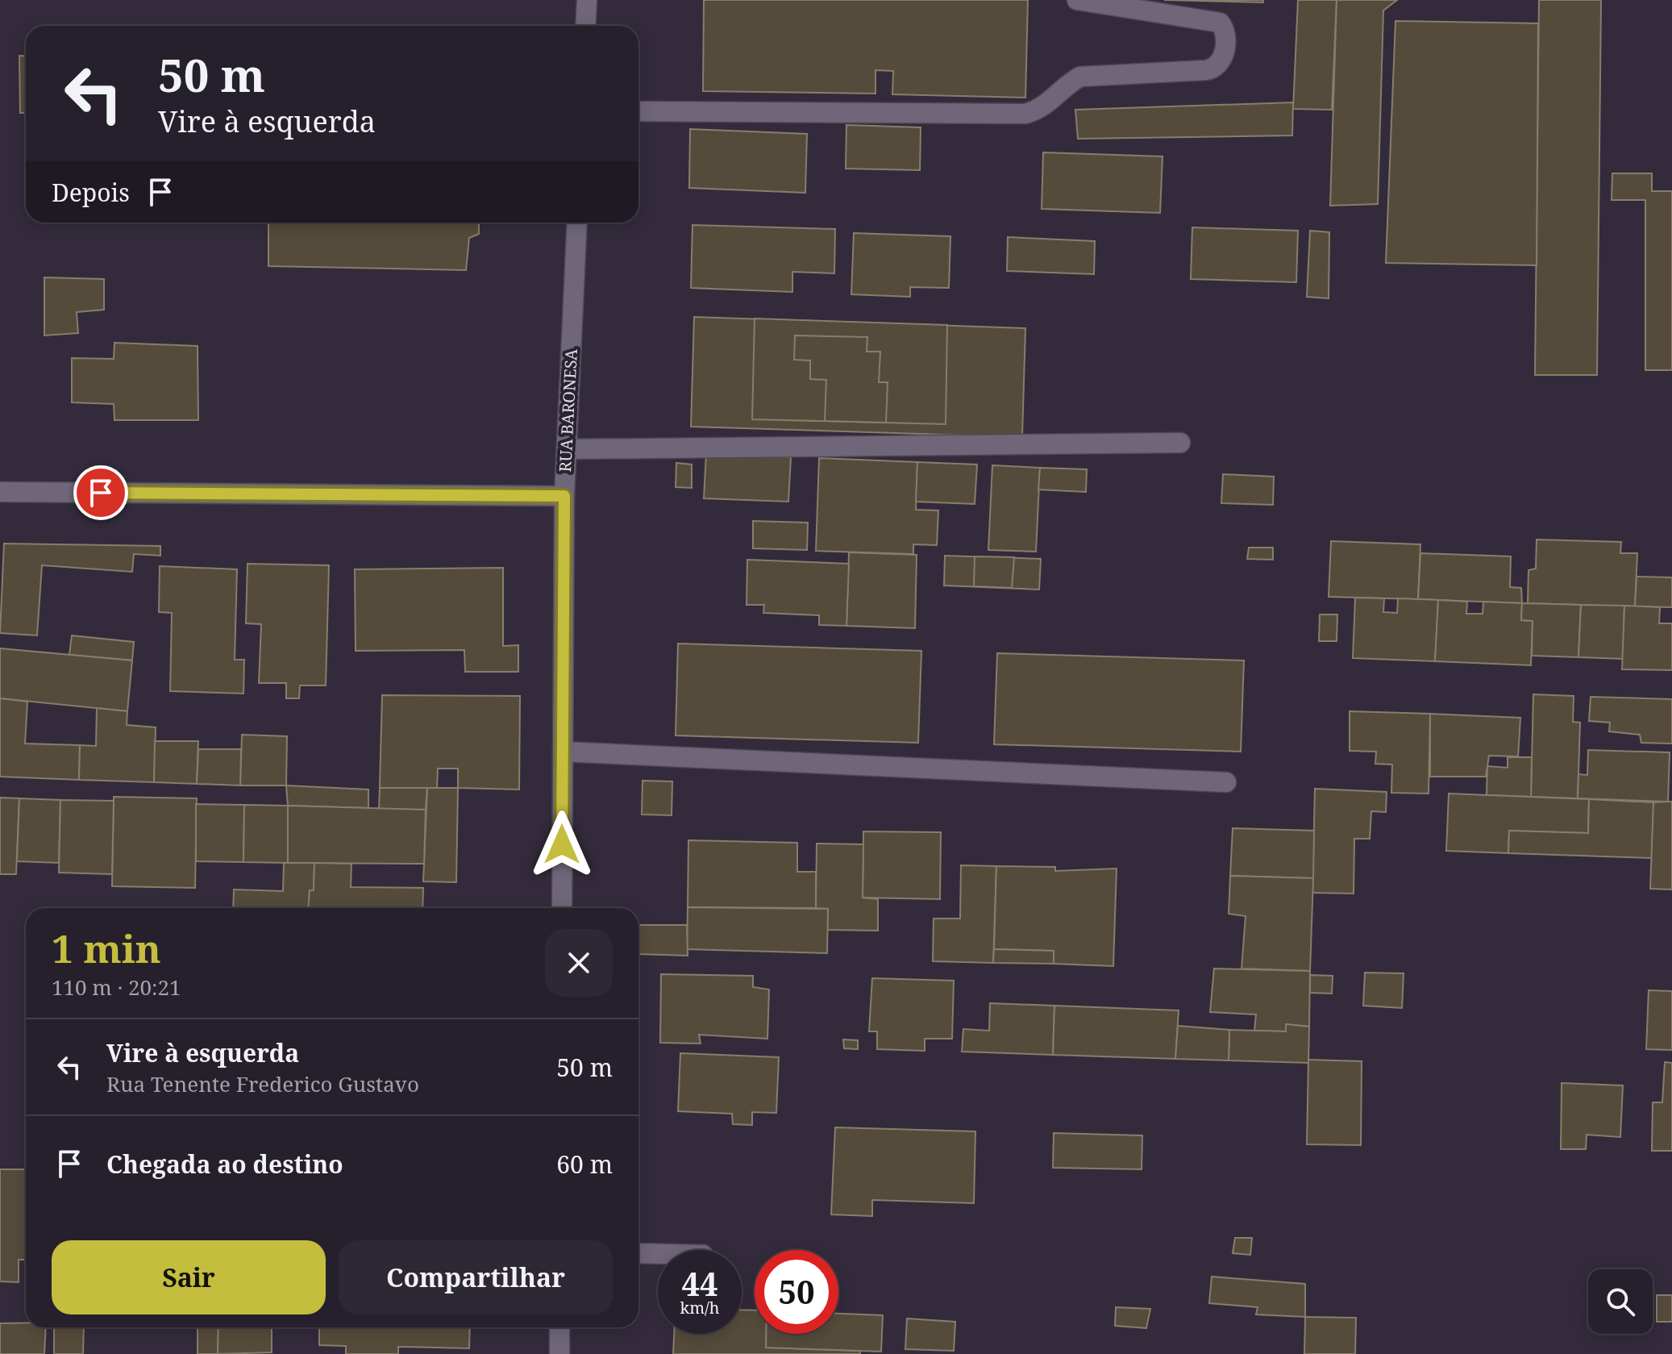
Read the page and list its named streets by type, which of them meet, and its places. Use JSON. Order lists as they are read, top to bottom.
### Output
{
  "streets": {
    "main road": ["RUA BARONESA"]
  },
  "page": {
    "turn": ["50 m", "Vire à esquerda"],
    "then": "Depois",
    "heading": ["1 min", "110 m · 20:21"],
    "list": [
      {
        "name": "Vire à esquerda",
        "note": "Rua Tenente Frederico Gustavo",
        "value": "50 m"
      },
      {
        "name": "Chegada ao destino",
        "value": "60 m"
      }
    ],
    "buttons": ["Sair", "Compartilhar"],
    "speed": "44 km/h",
    "limit": "50"
  }
}
